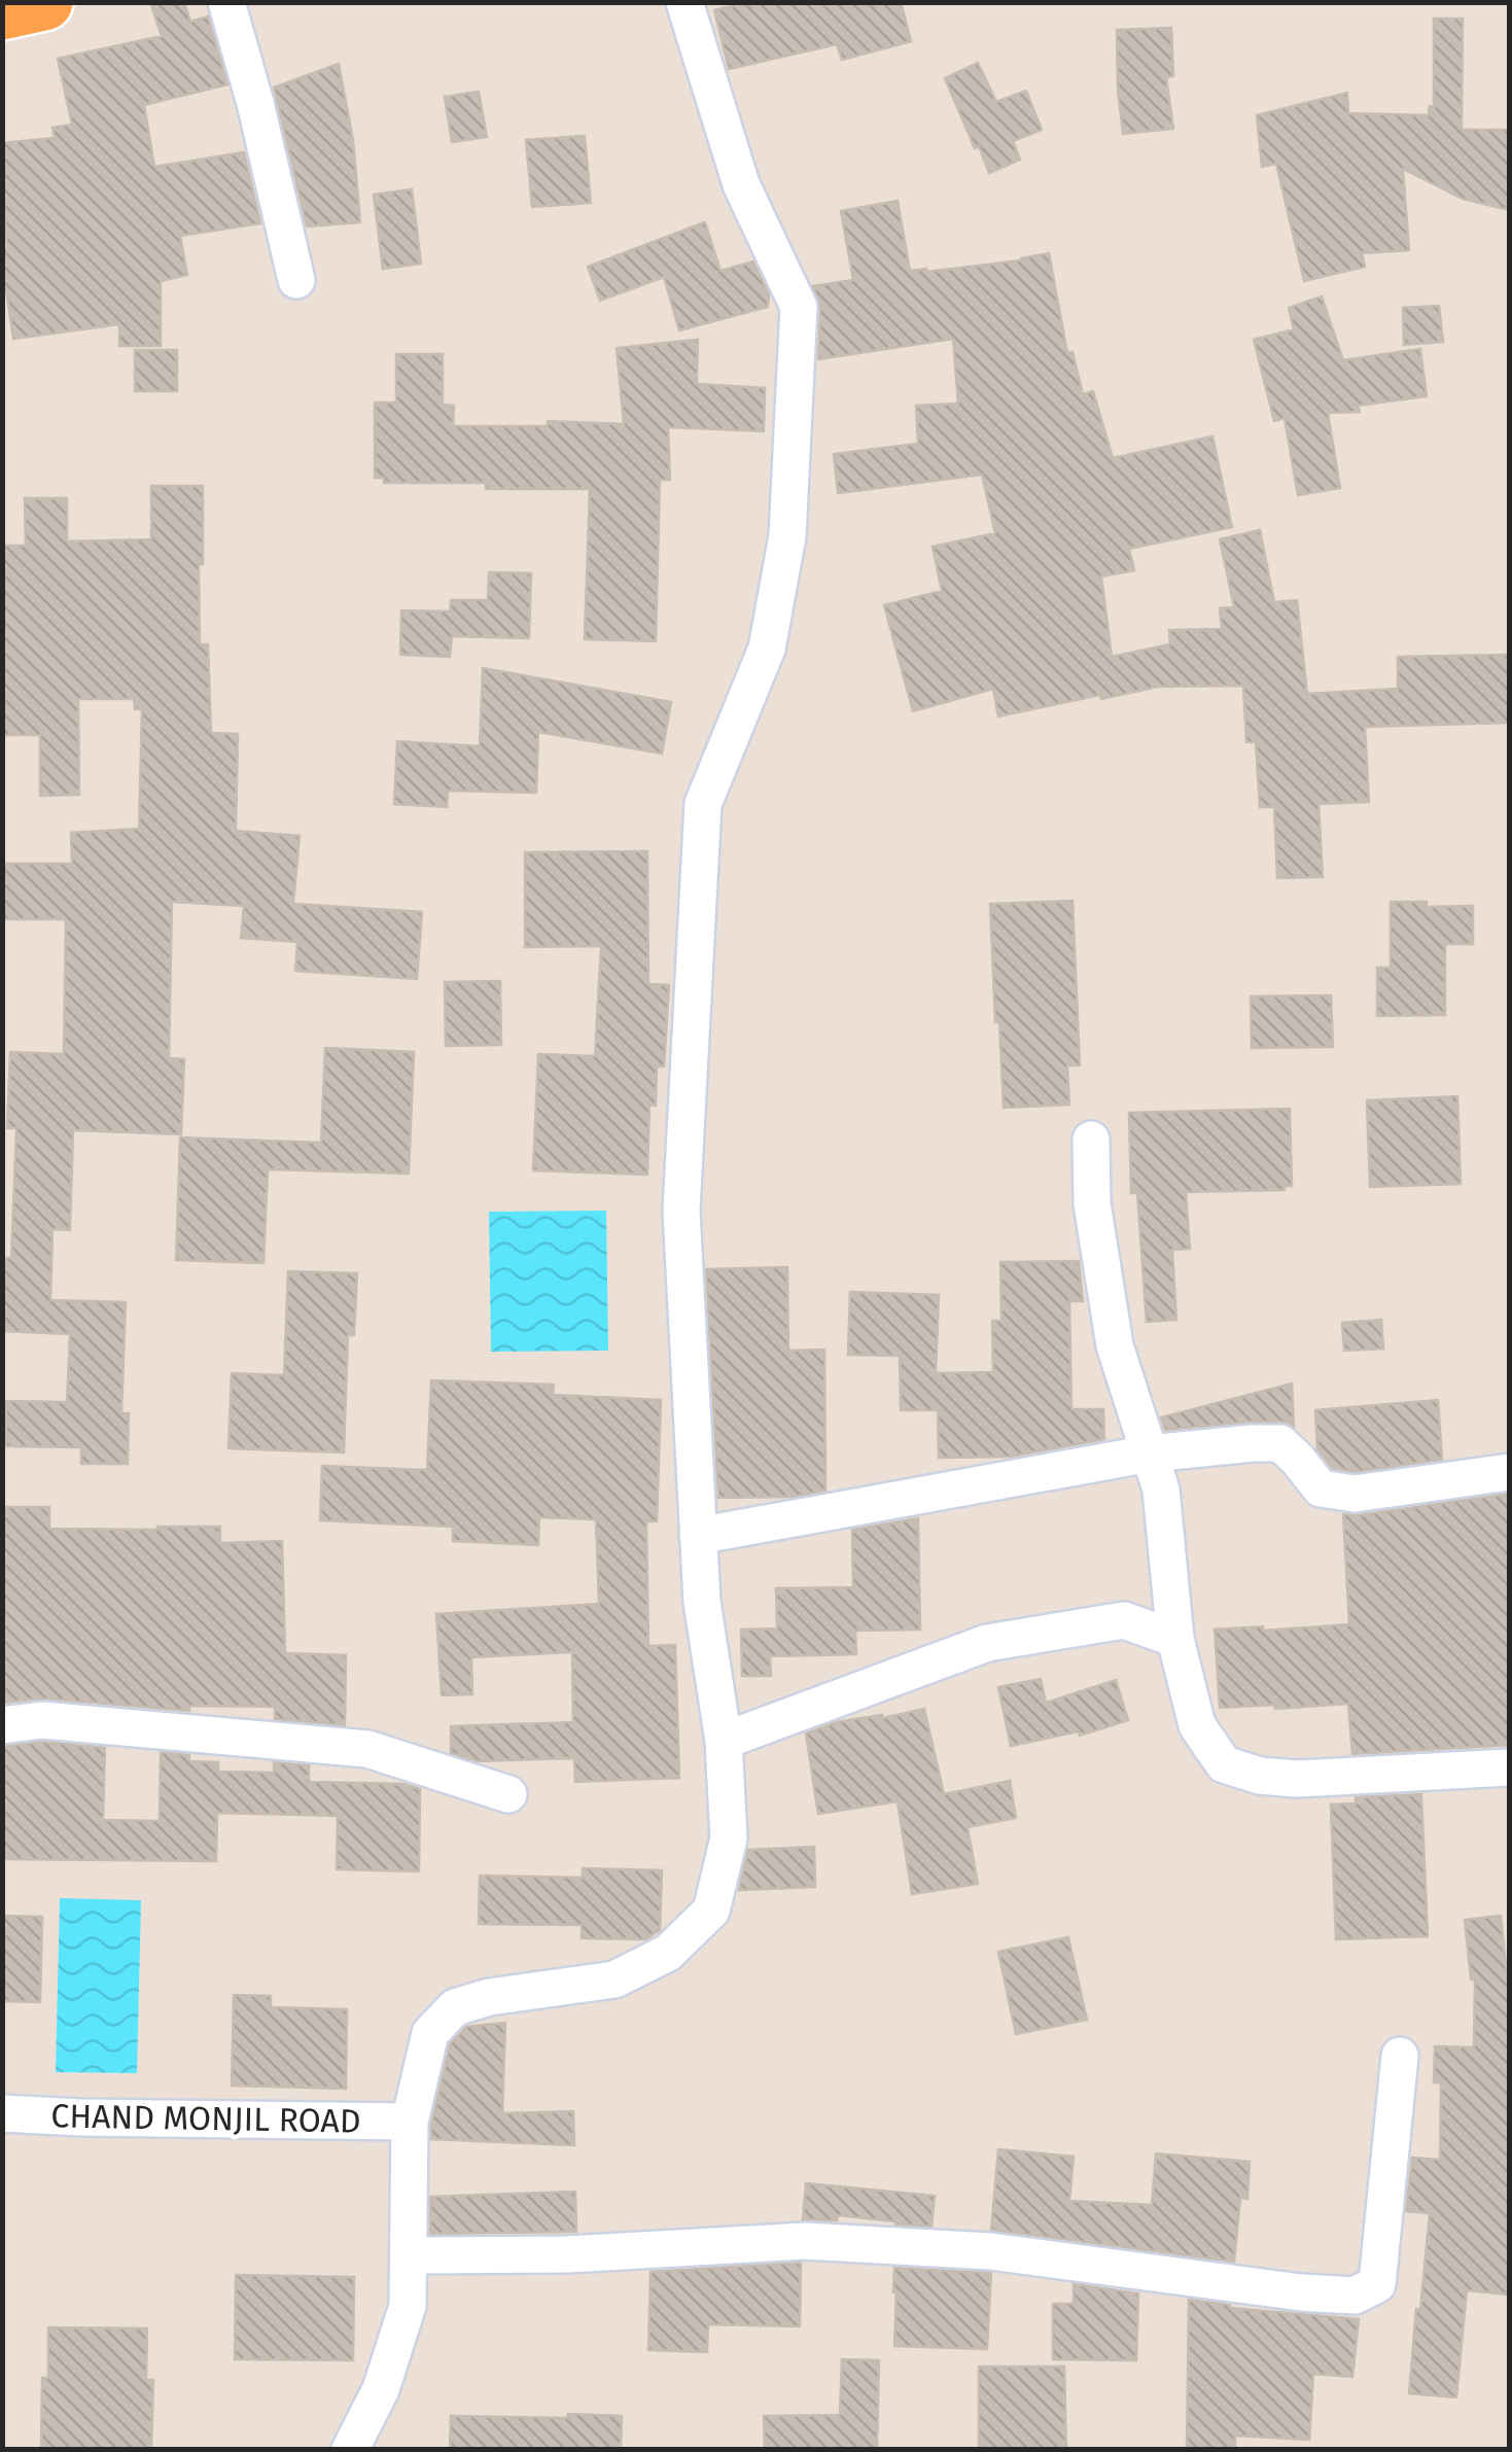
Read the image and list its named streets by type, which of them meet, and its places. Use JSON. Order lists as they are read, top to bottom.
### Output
{
  "streets": {
    "street": ["CHAND MONJIL ROAD"]
  }
}
